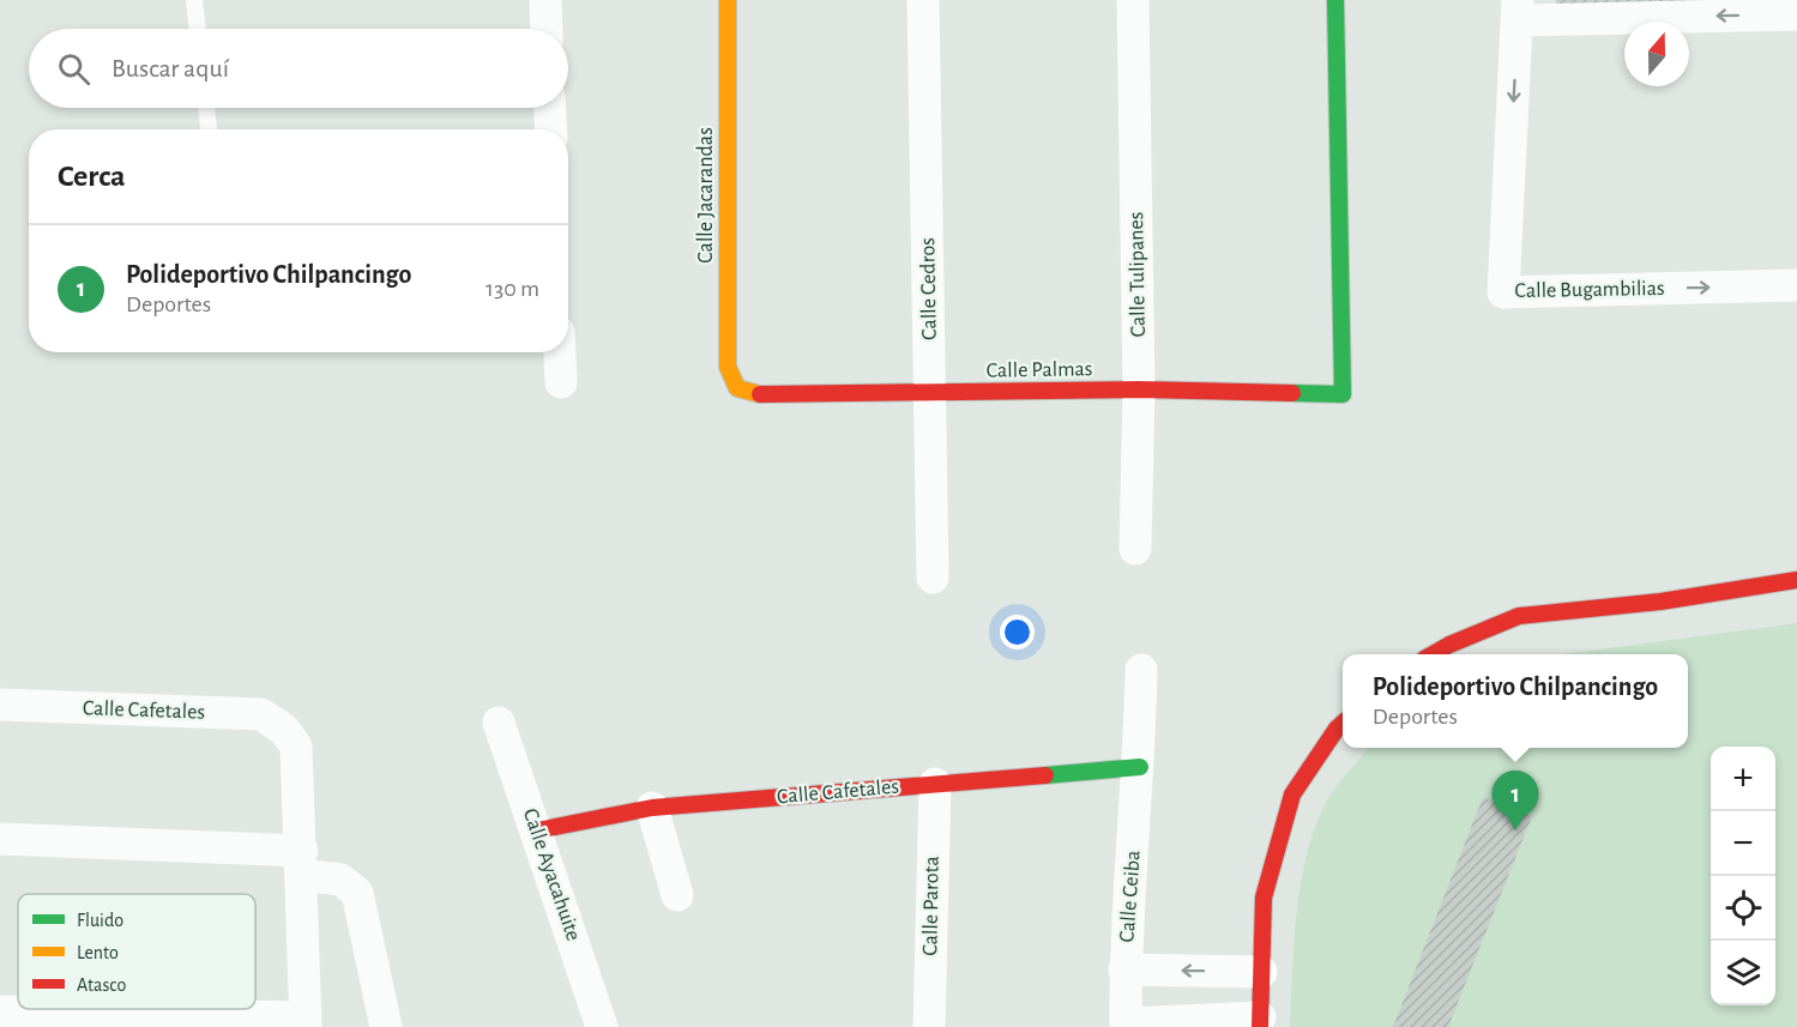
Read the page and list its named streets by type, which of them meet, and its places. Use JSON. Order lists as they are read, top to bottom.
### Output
{
  "streets": {
    "street": [
      "Calle Jacarandas",
      "Calle Tulipanes",
      "Calle Cedros",
      "Calle Bugambilias",
      "Calle Palmas",
      "Calle Cafetales",
      "Calle Ayacahuite",
      "Calle Ceiba",
      "Calle Parota"
    ]
  },
  "crossings": [
    ["Calle Jacarandas", "Calle Palmas"],
    ["Calle Tulipanes", "Calle Palmas"],
    ["Calle Cedros", "Calle Palmas"],
    ["Calle Cafetales", "Calle Ayacahuite"],
    ["Calle Cafetales", "Calle Ceiba"],
    ["Calle Cafetales", "Calle Parota"]
  ],
  "legend": ["Fluido", "Lento", "Atasco"],
  "north": "top",
  "page": {
    "search": "Buscar aquí",
    "heading": "Cerca",
    "list": [
      {
        "mark": "1",
        "name": "Polideportivo Chilpancingo",
        "note": "Deportes",
        "value": "130 m"
      }
    ],
    "popup": ["Polideportivo Chilpancingo", "Deportes"],
    "map_buttons": ["+", "−"],
    "pins": "1"
  }
}
